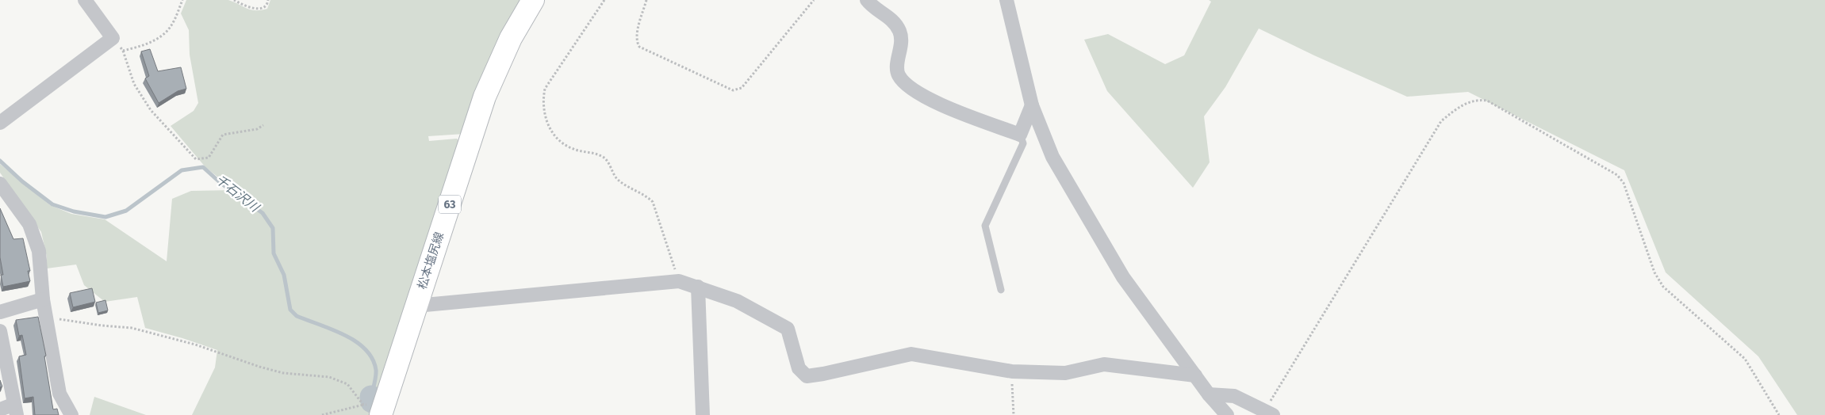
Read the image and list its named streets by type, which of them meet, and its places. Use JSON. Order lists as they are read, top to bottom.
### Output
{
  "streets": {
    "main road": ["63", "松本塩尻線"]
  },
  "water": ["千石沢川"]
}
